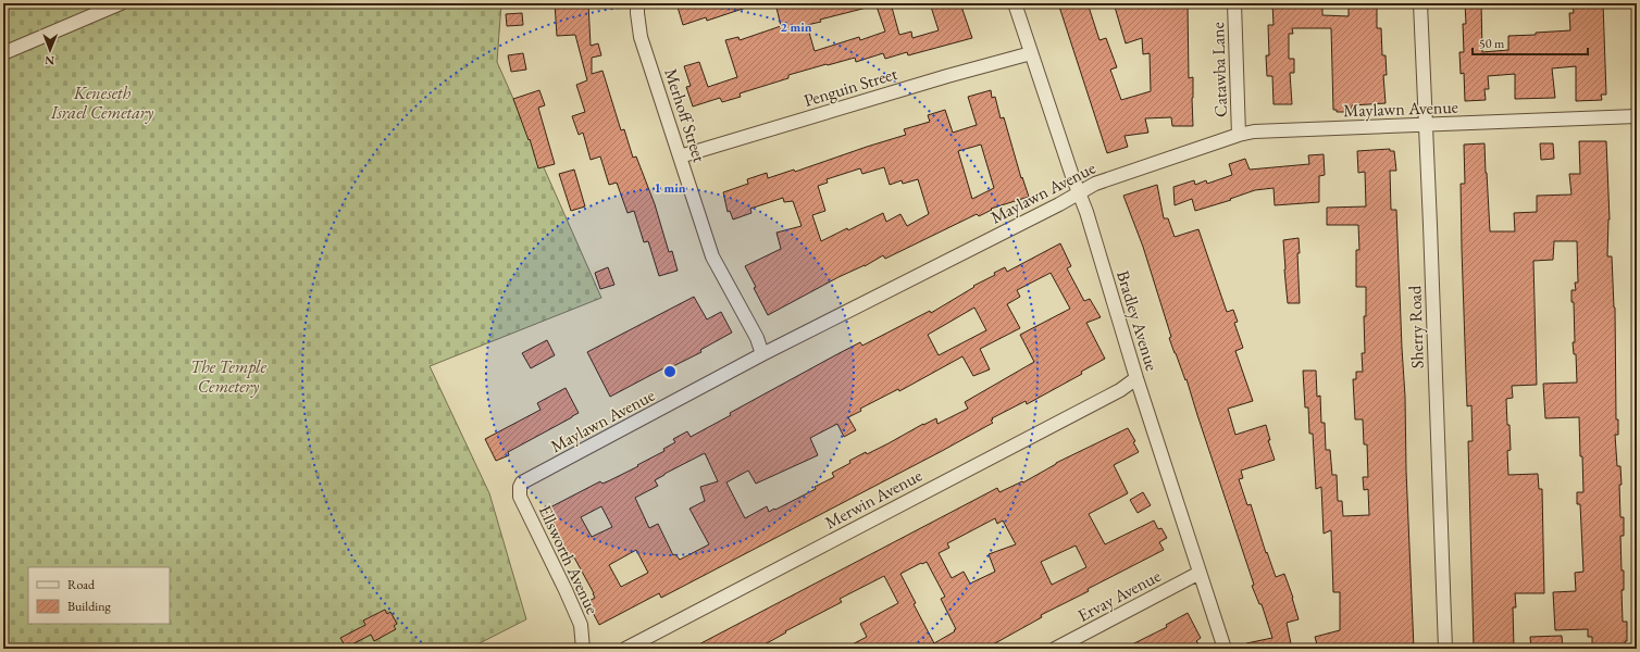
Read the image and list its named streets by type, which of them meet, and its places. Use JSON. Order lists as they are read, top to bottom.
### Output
{
  "streets": {
    "street": [
      "Catawba Lane",
      "Penguin Street",
      "Maylawn Avenue",
      "Merhoff Street",
      "Bradley Avenue",
      "Sherry Road",
      "Merwin Avenue",
      "Ellsworth Avenue",
      "Ervay Avenue"
    ]
  },
  "crossings": [
    ["Catawba Lane", "Maylawn Avenue"],
    ["Penguin Street", "Merhoff Street"],
    ["Penguin Street", "Bradley Avenue"],
    ["Maylawn Avenue", "Merhoff Street"],
    ["Maylawn Avenue", "Bradley Avenue"],
    ["Maylawn Avenue", "Sherry Road"],
    ["Maylawn Avenue", "Ellsworth Avenue"],
    ["Bradley Avenue", "Merwin Avenue"],
    ["Bradley Avenue", "Ervay Avenue"]
  ],
  "parks": ["Keneseth Israel Cemetary", "The Temple Cemetery"],
  "legend": ["Road", "Building"],
  "scale_bar": "50 m",
  "north": "bottom",
  "rings": ["2 min", "1 min"]
}
